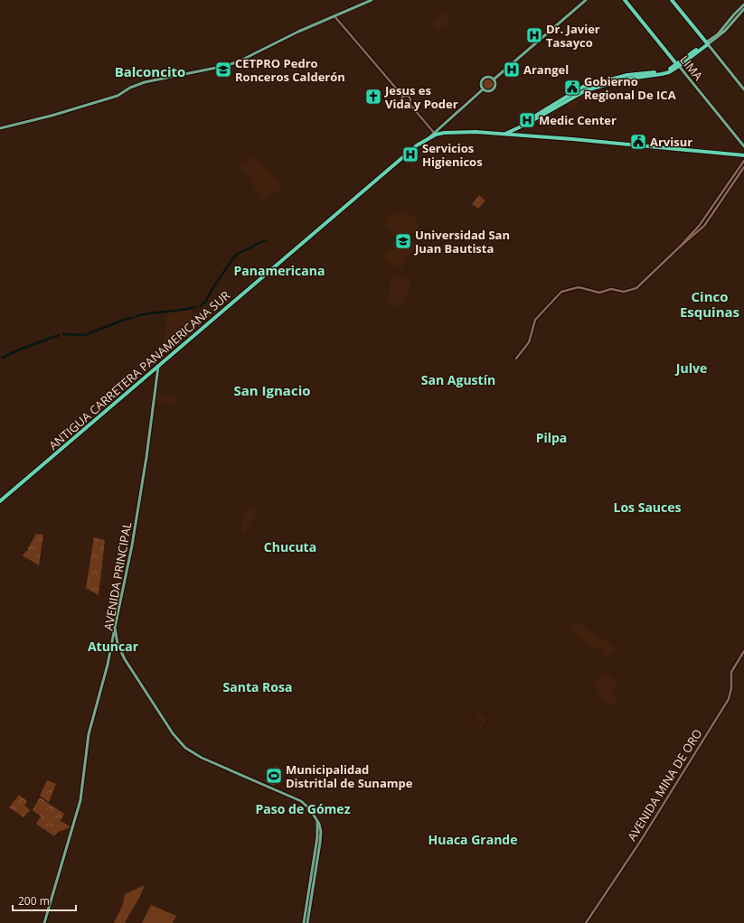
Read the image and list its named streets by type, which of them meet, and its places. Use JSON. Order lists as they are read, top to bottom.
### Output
{
  "streets": {
    "highway": ["LIMA", "ANTIGUA CARRETERA PANAMERICANA SUR"],
    "main road": ["AVENIDA PRINCIPAL"],
    "street": ["AVENIDA MINA DE ORO"]
  },
  "crossings": [
    ["ANTIGUA CARRETERA PANAMERICANA SUR", "AVENIDA PRINCIPAL"]
  ],
  "districts": [
    "Balconcito",
    "Panamericana",
    "Cinco Esquinas",
    "Julve",
    "San Agustín",
    "San Ignacio",
    "Pilpa",
    "Los Sauces",
    "Chucuta",
    "Atuncar",
    "Santa Rosa",
    "Paso de Gómez",
    "Huaca Grande"
  ],
  "places": {
    "hospital": [
      "Dr. Javier Tasayco",
      "Arangel",
      "Medic Center",
      "Servicios Higienicos"
    ],
    "school or university": ["CETPRO Pedro Ronceros Calderón", "Universidad San Juan Bautista"],
    "public building": ["Gobierno Regional De ICA", "Arvisur"],
    "church": ["Jesus es Vida y Poder"],
    "sports": ["Municipalidad Distritlal de Sunampe"]
  },
  "scale_bar": "200 m"
}
